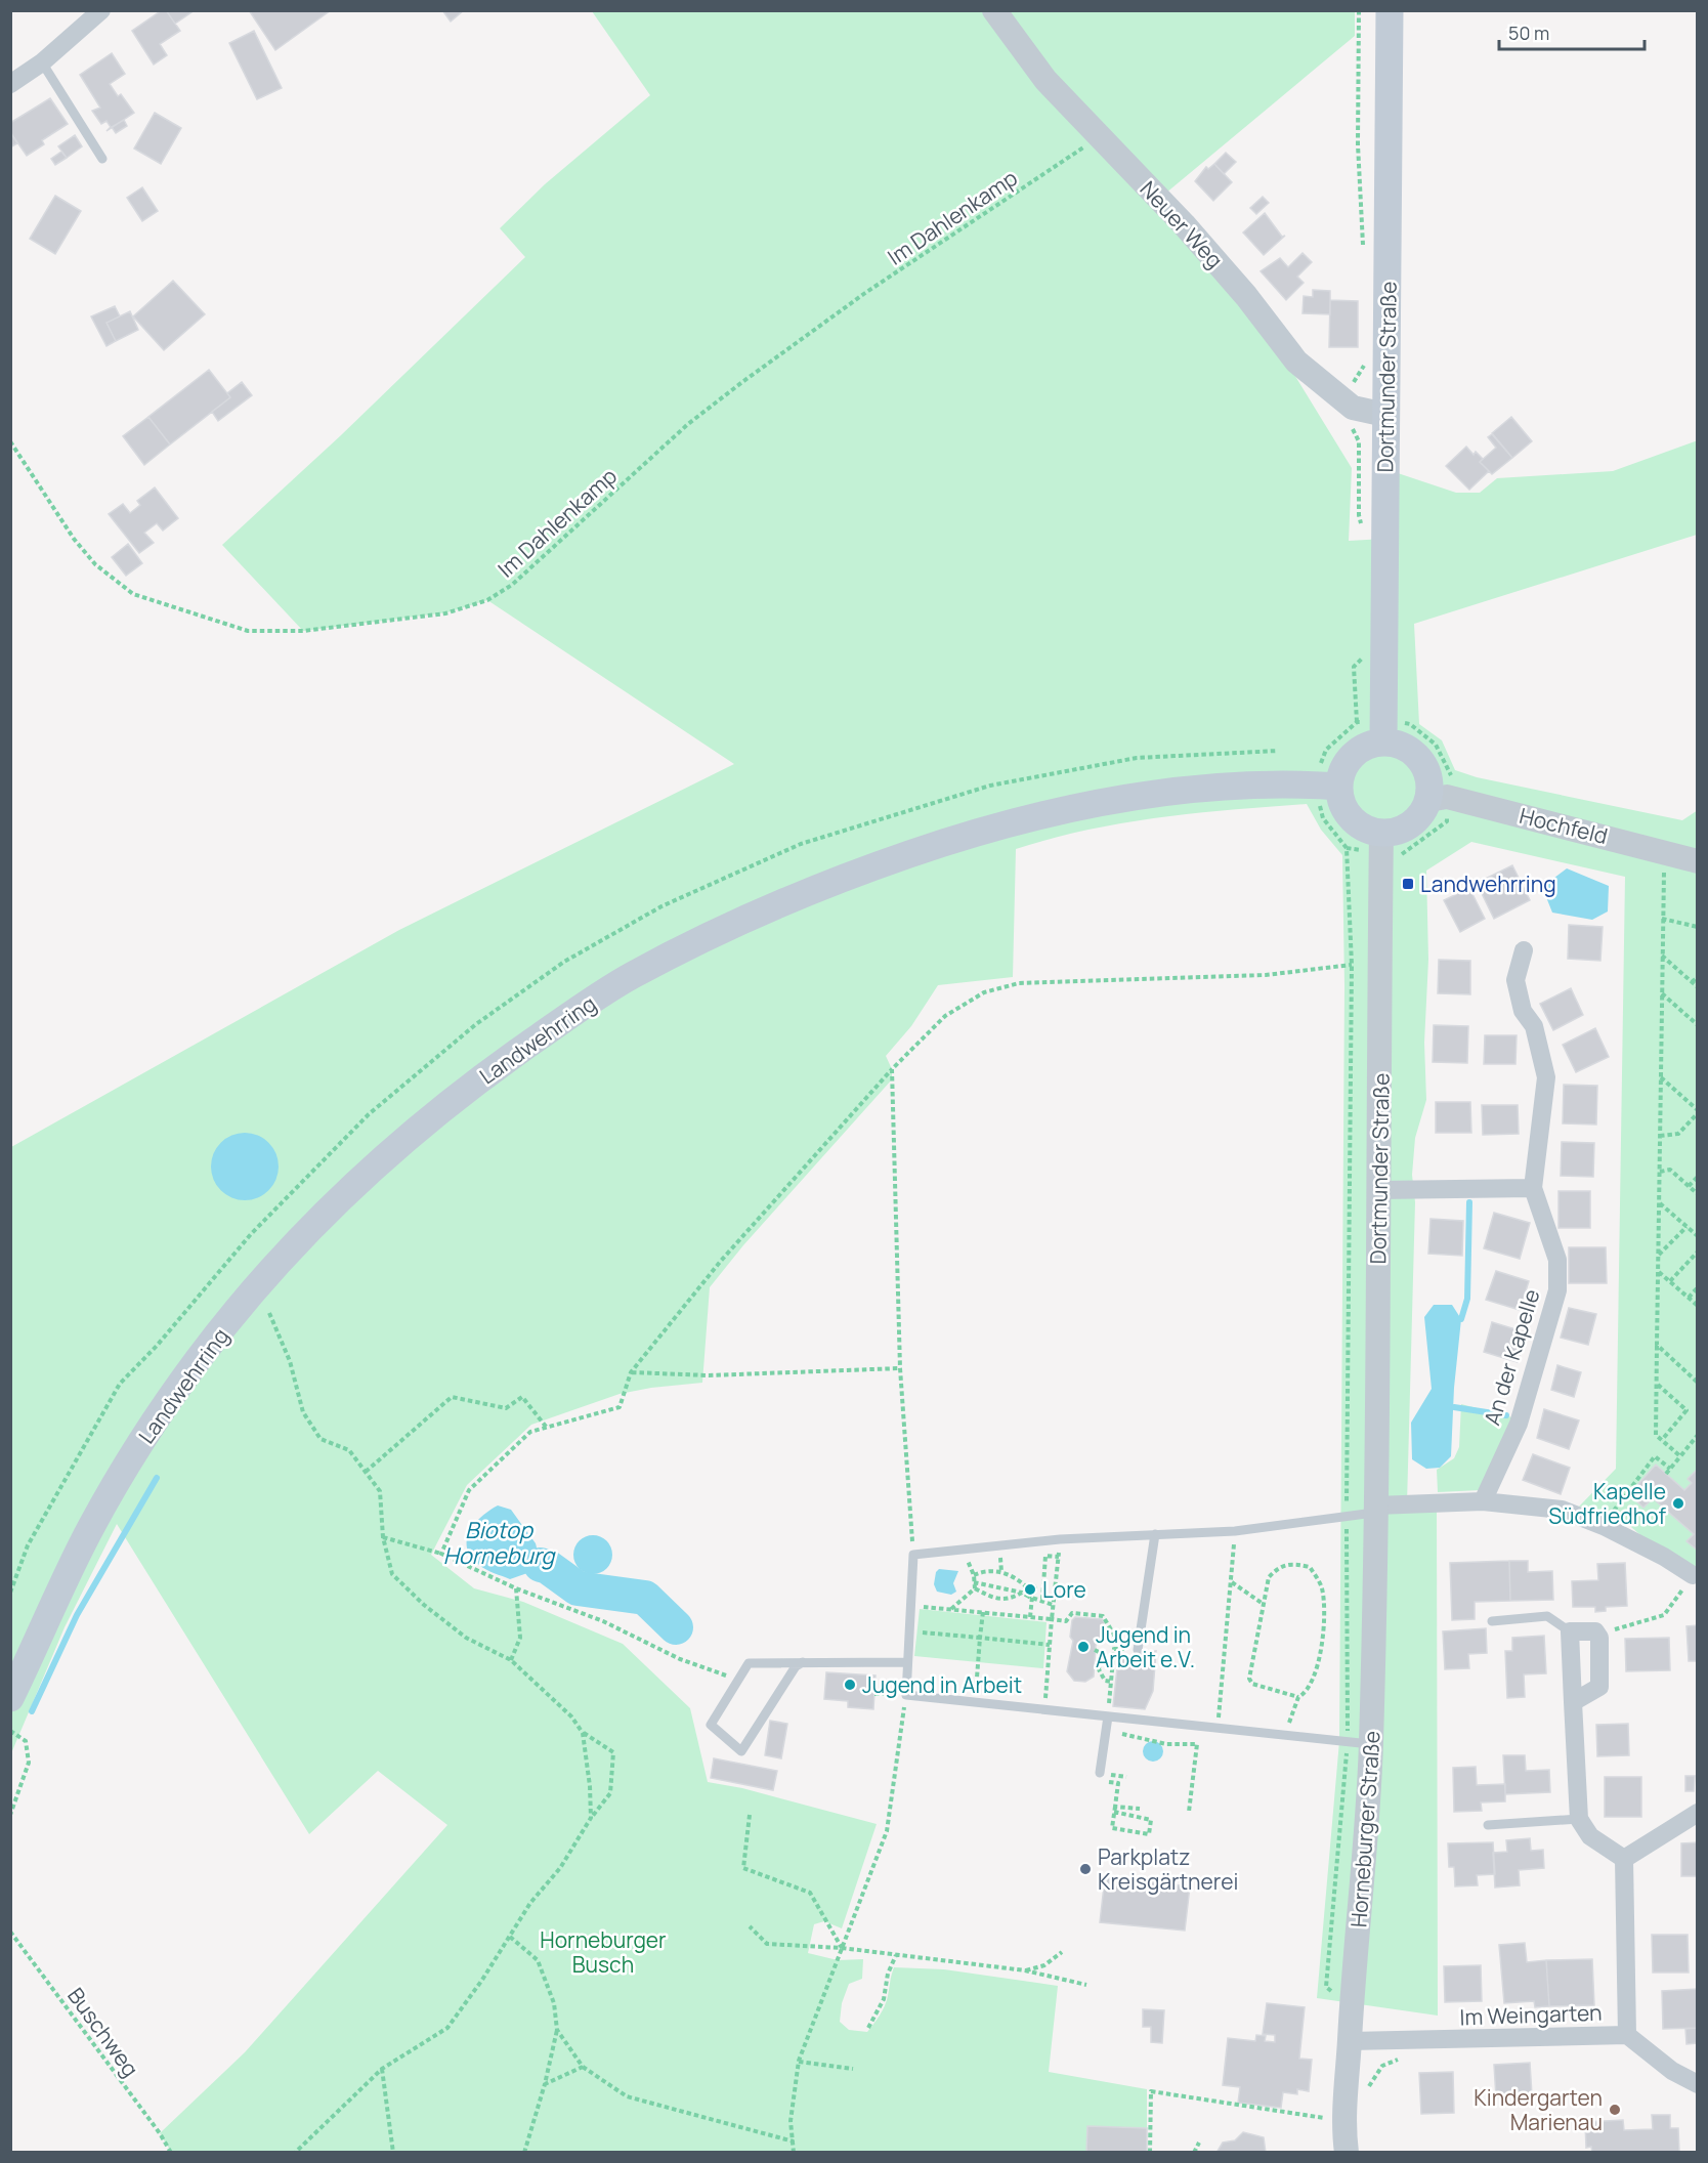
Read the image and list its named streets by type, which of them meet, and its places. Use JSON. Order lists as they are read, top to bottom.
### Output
{
  "streets": {
    "main road": ["Dortmunder Straße", "Landwehrring"],
    "street": [
      "Neuer Weg",
      "Hochfeld",
      "An der Kapelle",
      "Horneburger Straße",
      "Im Weingarten"
    ],
    "path": ["Im Dahlenkamp", "Buschweg"]
  },
  "crossings": [
    ["Im Dahlenkamp", "Neuer Weg"],
    ["Neuer Weg", "Dortmunder Straße"],
    ["Dortmunder Straße", "Hochfeld"],
    ["Dortmunder Straße", "Landwehrring"],
    ["Dortmunder Straße", "Horneburger Straße"],
    ["Hochfeld", "Landwehrring"],
    ["Horneburger Straße", "Im Weingarten"]
  ],
  "water": ["Biotop Horneburg"],
  "parks": ["Horneburger Busch"],
  "places": {
    "transit": ["Landwehrring"],
    "other": [
      "Kapelle Südfriedhof",
      "Lore",
      "Jugend in Arbeit e.V.",
      "Jugend in Arbeit",
      "Parkplatz Kreisgärtnerei",
      "Kindergarten Marienau"
    ]
  },
  "scale_bar": "50 m"
}
